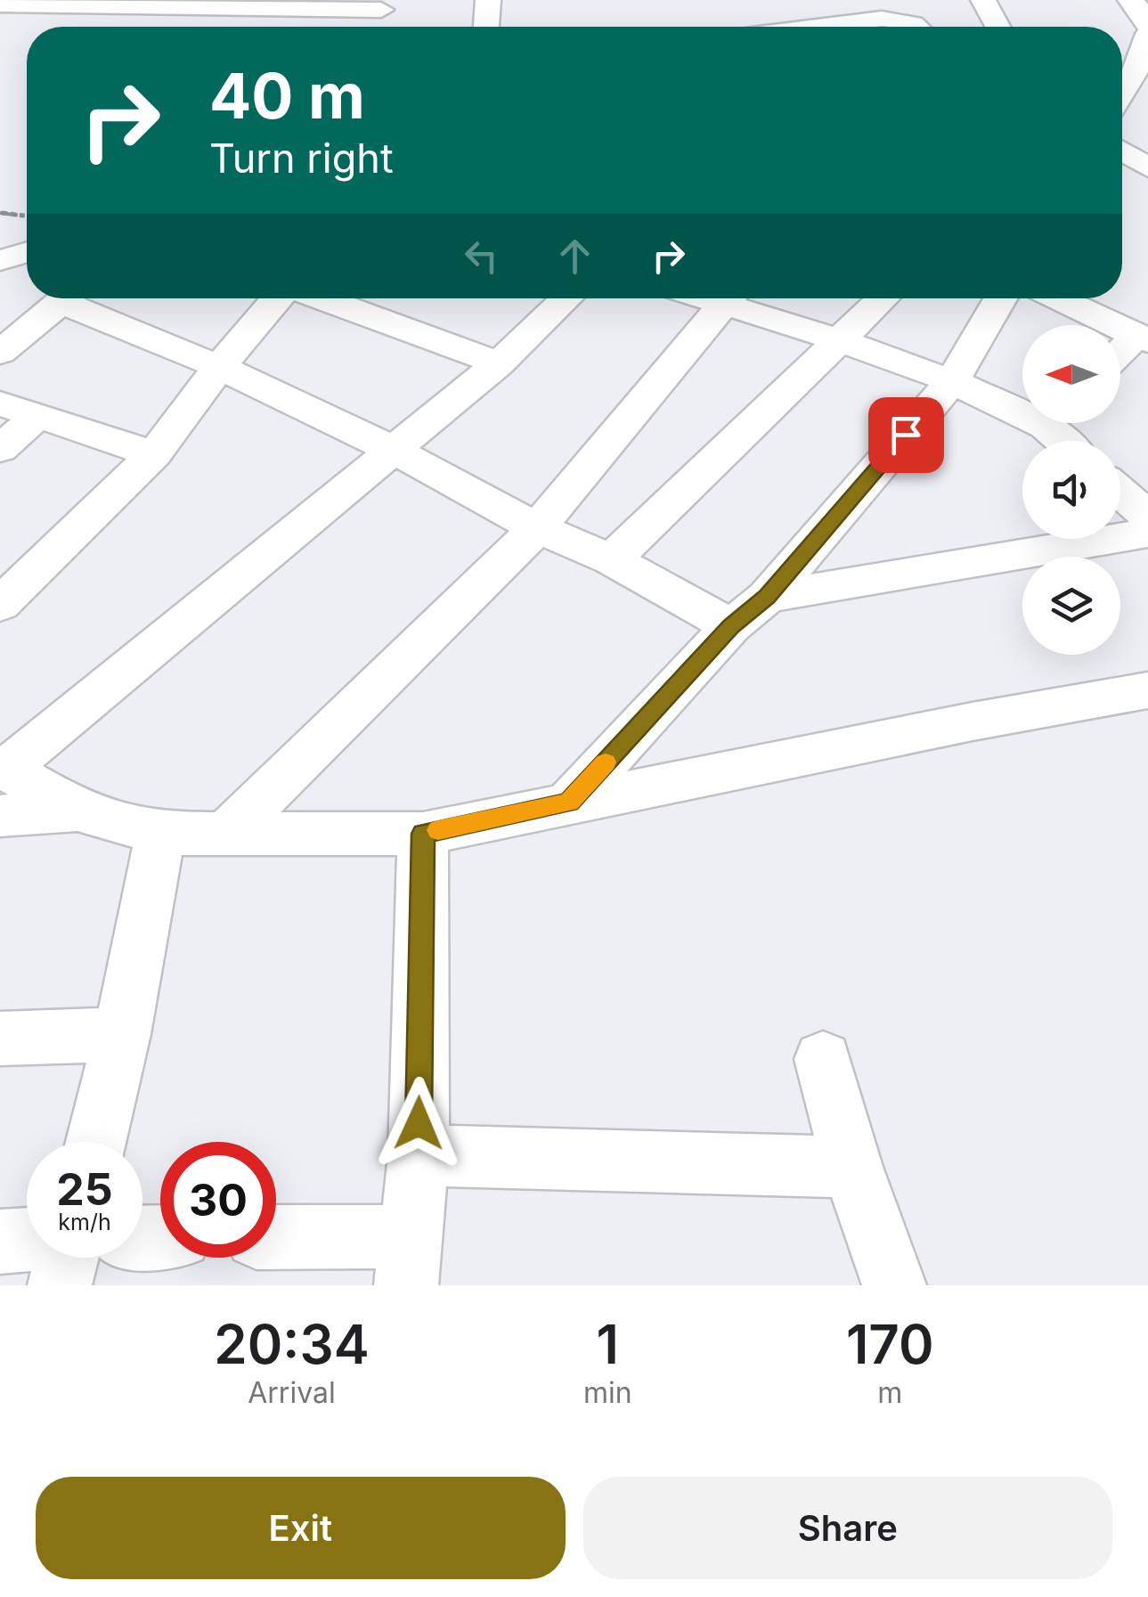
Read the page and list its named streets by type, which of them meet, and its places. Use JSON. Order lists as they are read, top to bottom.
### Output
{
  "north": "left",
  "page": {
    "turn": ["40 m", "Turn right"],
    "speed": "25 km/h",
    "limit": "30",
    "eta": [
      "20:34",
      "Arrival",
      "1",
      "min",
      "170",
      "m"
    ],
    "buttons": ["Exit", "Share"]
  }
}
